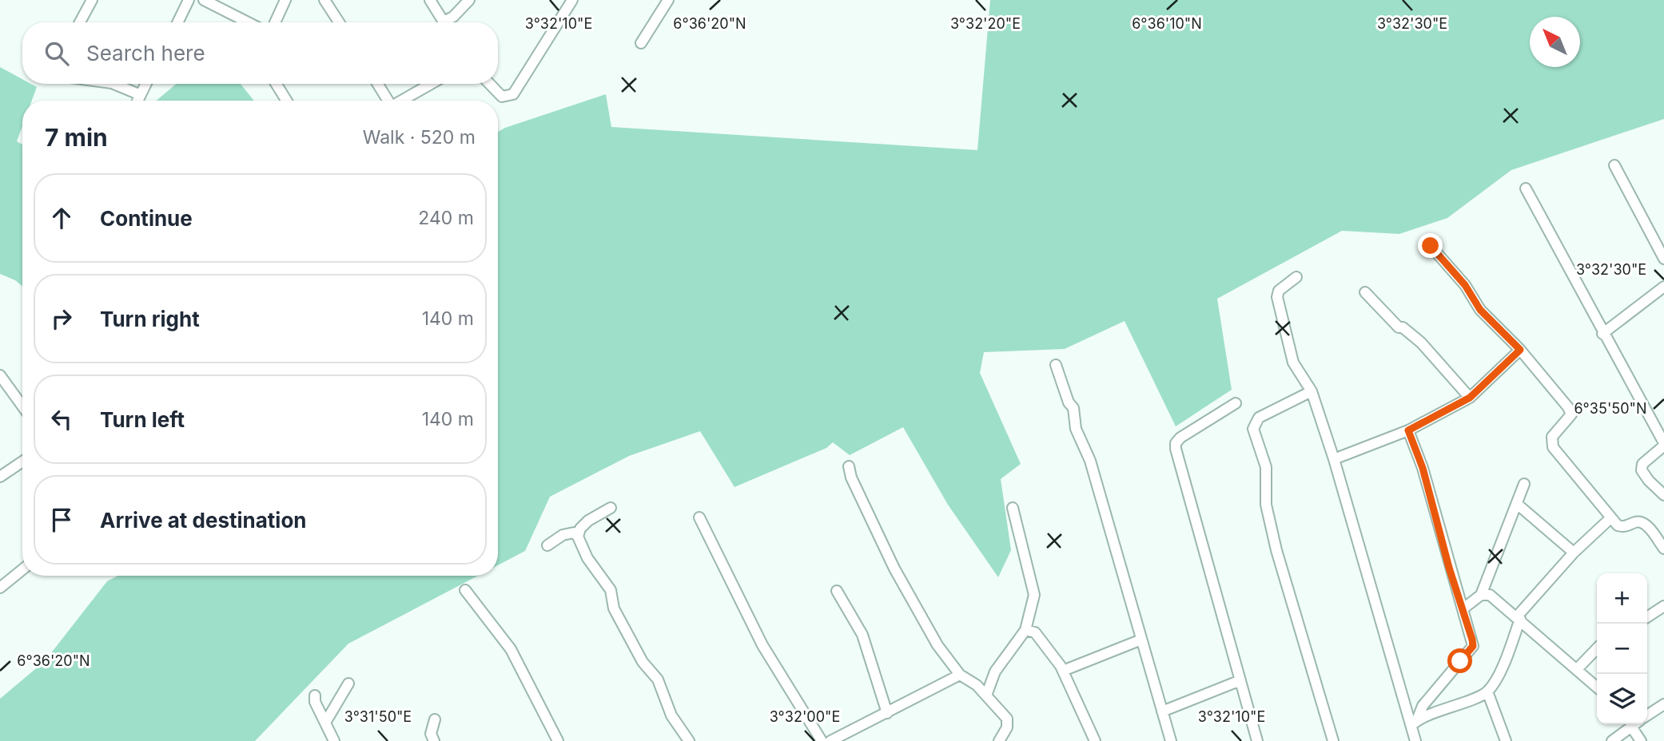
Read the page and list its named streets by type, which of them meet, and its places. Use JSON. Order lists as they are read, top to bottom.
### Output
{
  "north": "top left",
  "page": {
    "search": "Search here",
    "heading": ["7 min", "Walk · 520 m"],
    "list": [
      ["Continue", "240 m"],
      ["Turn right", "140 m"],
      ["Turn left", "140 m"],
      "Arrive at destination"
    ],
    "map_buttons": ["+", "−"]
  },
  "coordinates": [
    "6°36'20\"N",
    "6°36'10\"N",
    "3°32'10\"E",
    "3°32'20\"E",
    "3°32'30\"E",
    "6°35'50\"N",
    "3°31'50\"E",
    "3°32'00\"E"
  ]
}
